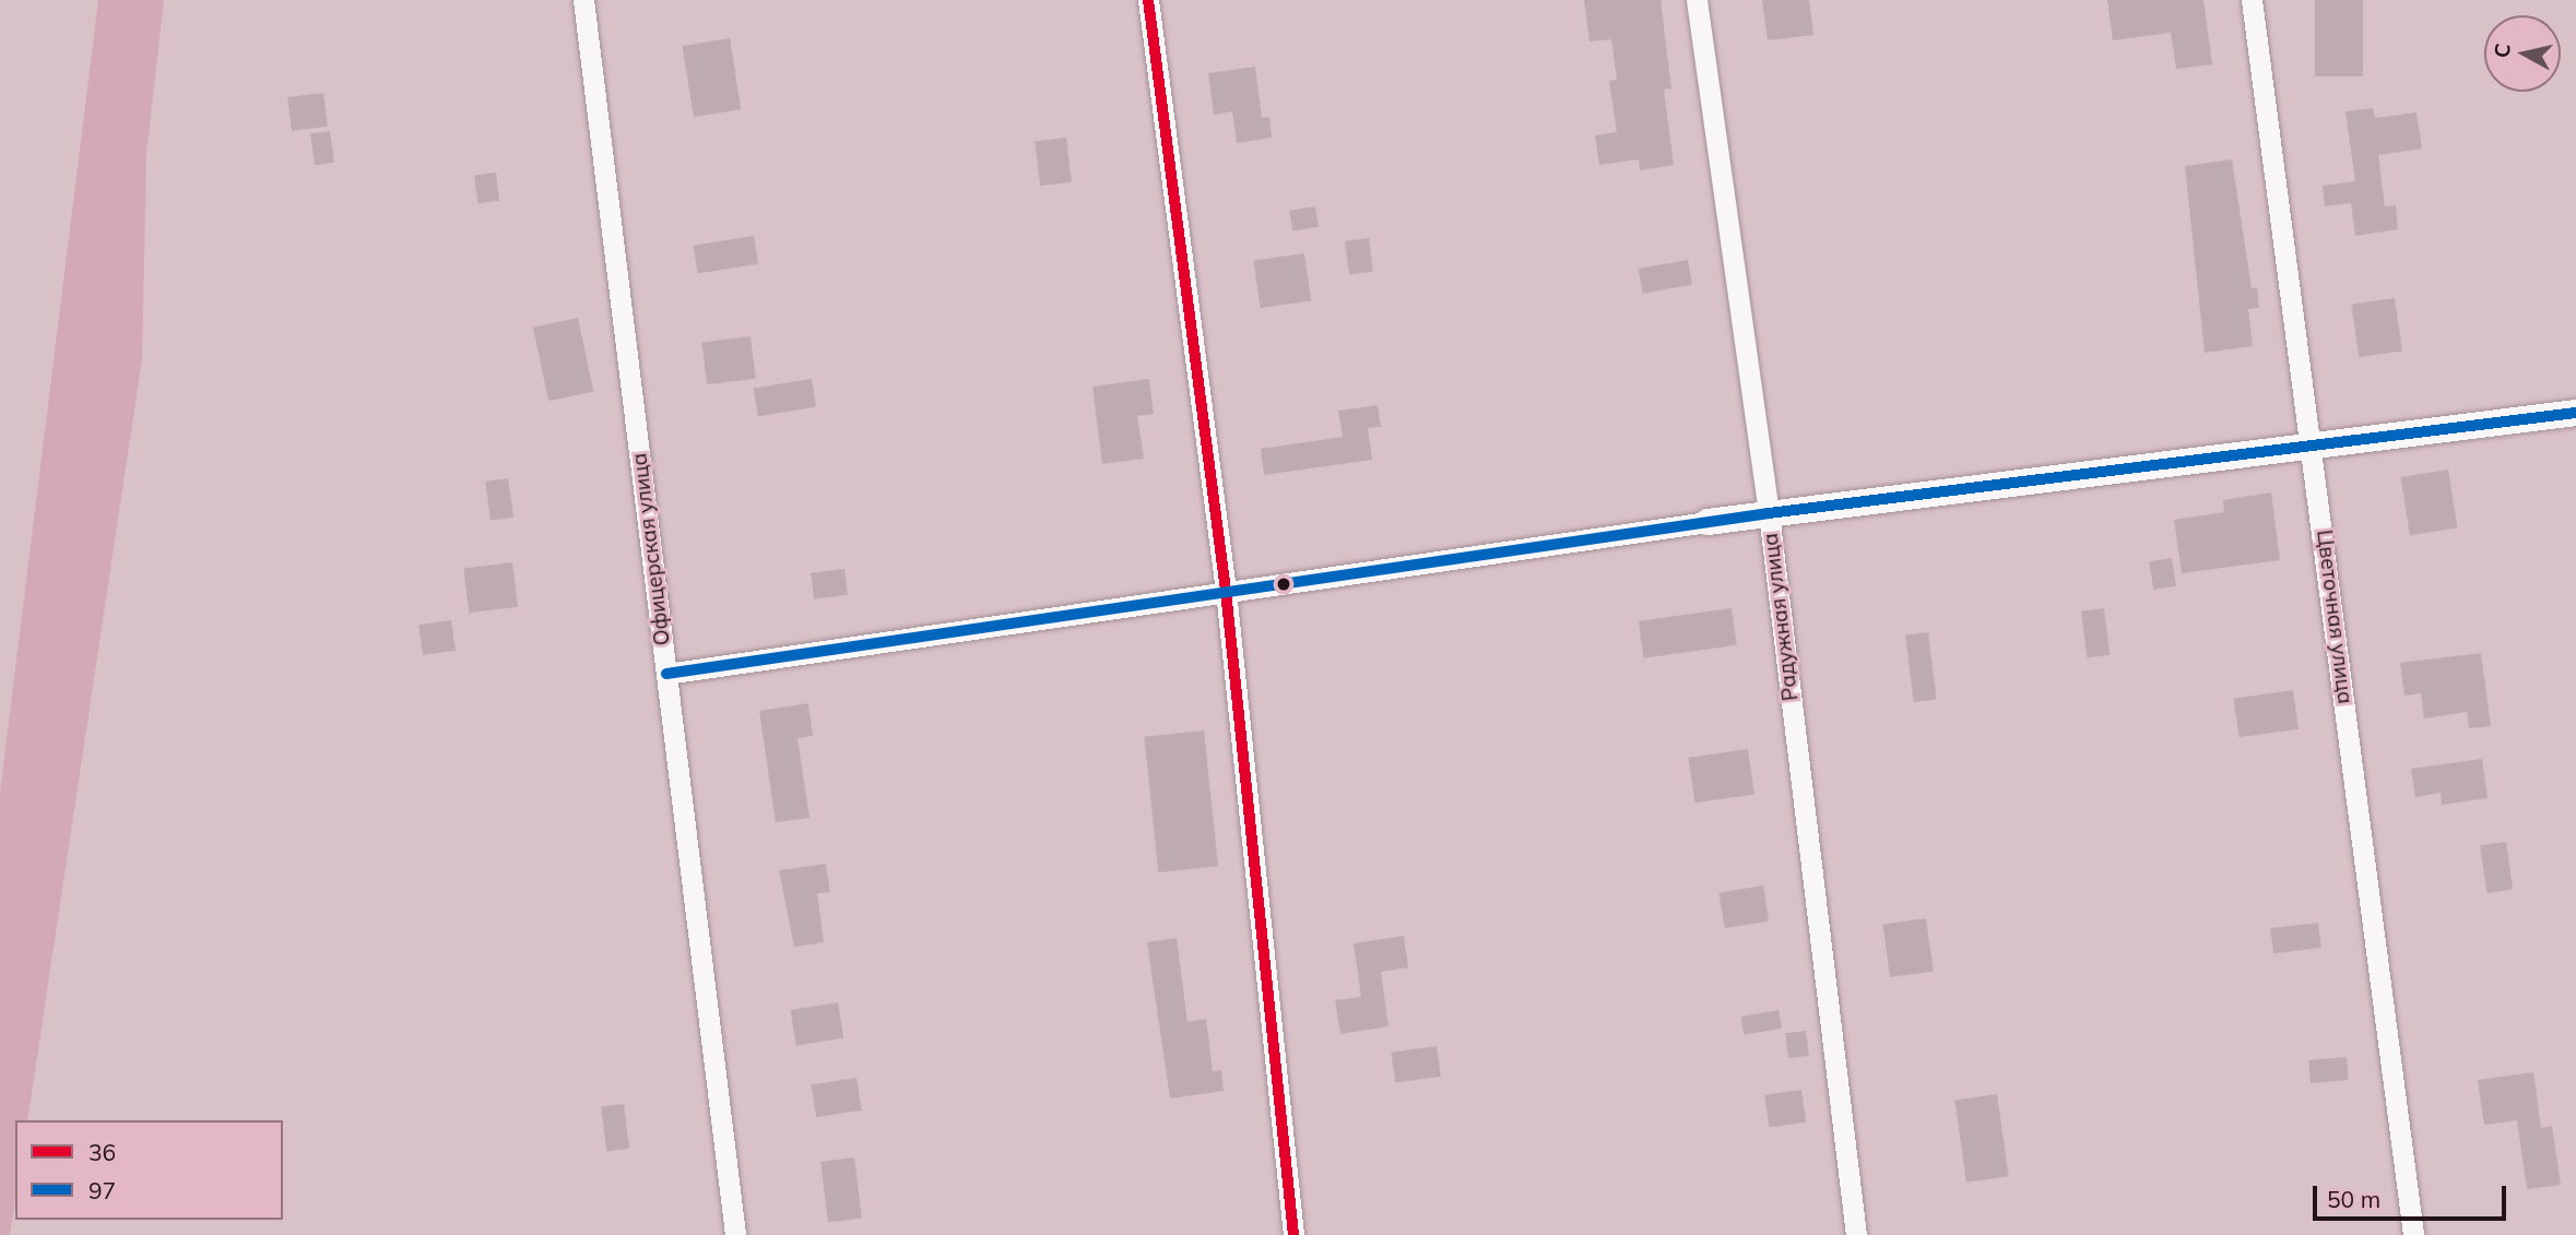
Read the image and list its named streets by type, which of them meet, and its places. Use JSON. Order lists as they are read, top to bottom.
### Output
{
  "streets": {
    "street": ["Офицерская улица", "Радужная улица", "Цветочная улица"]
  },
  "lines": ["transit line 36", "transit line 97"],
  "legend": ["36", "97"],
  "scale_bar": "50 m",
  "north": "left"
}
